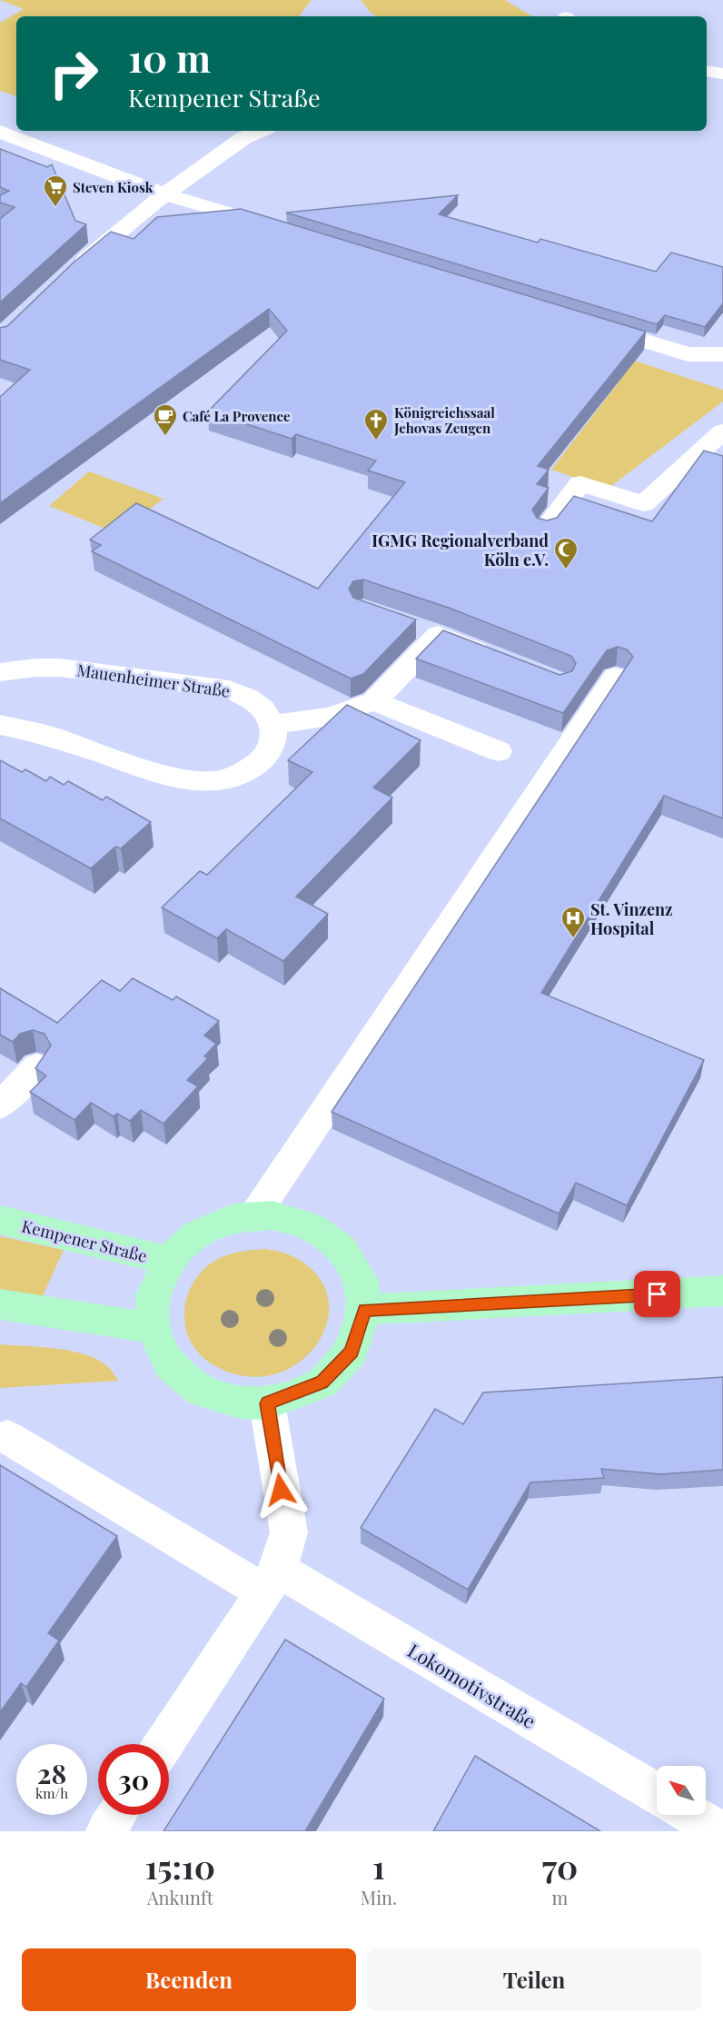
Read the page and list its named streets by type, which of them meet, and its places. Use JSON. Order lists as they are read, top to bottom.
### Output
{
  "streets": {
    "main road": ["Kempener Straße"],
    "street": ["Mauenheimer Straße", "Lokomotivstraße"]
  },
  "places": {
    "supermarket": ["Steven Kiosk"],
    "cafe": ["Café La Provence"],
    "church": ["Königreichssaal Jehovas Zeugen"],
    "mosque": ["IGMG Regionalverband Köln e.V."],
    "hospital": ["St. Vinzenz Hospital"]
  },
  "north": "top left",
  "page": {
    "turn": ["10 m", "Kempener Straße"],
    "speed": "28 km/h",
    "limit": "30",
    "eta": [
      "15:10",
      "Ankunft",
      "1",
      "Min.",
      "70",
      "m"
    ],
    "buttons": ["Beenden", "Teilen"]
  }
}
